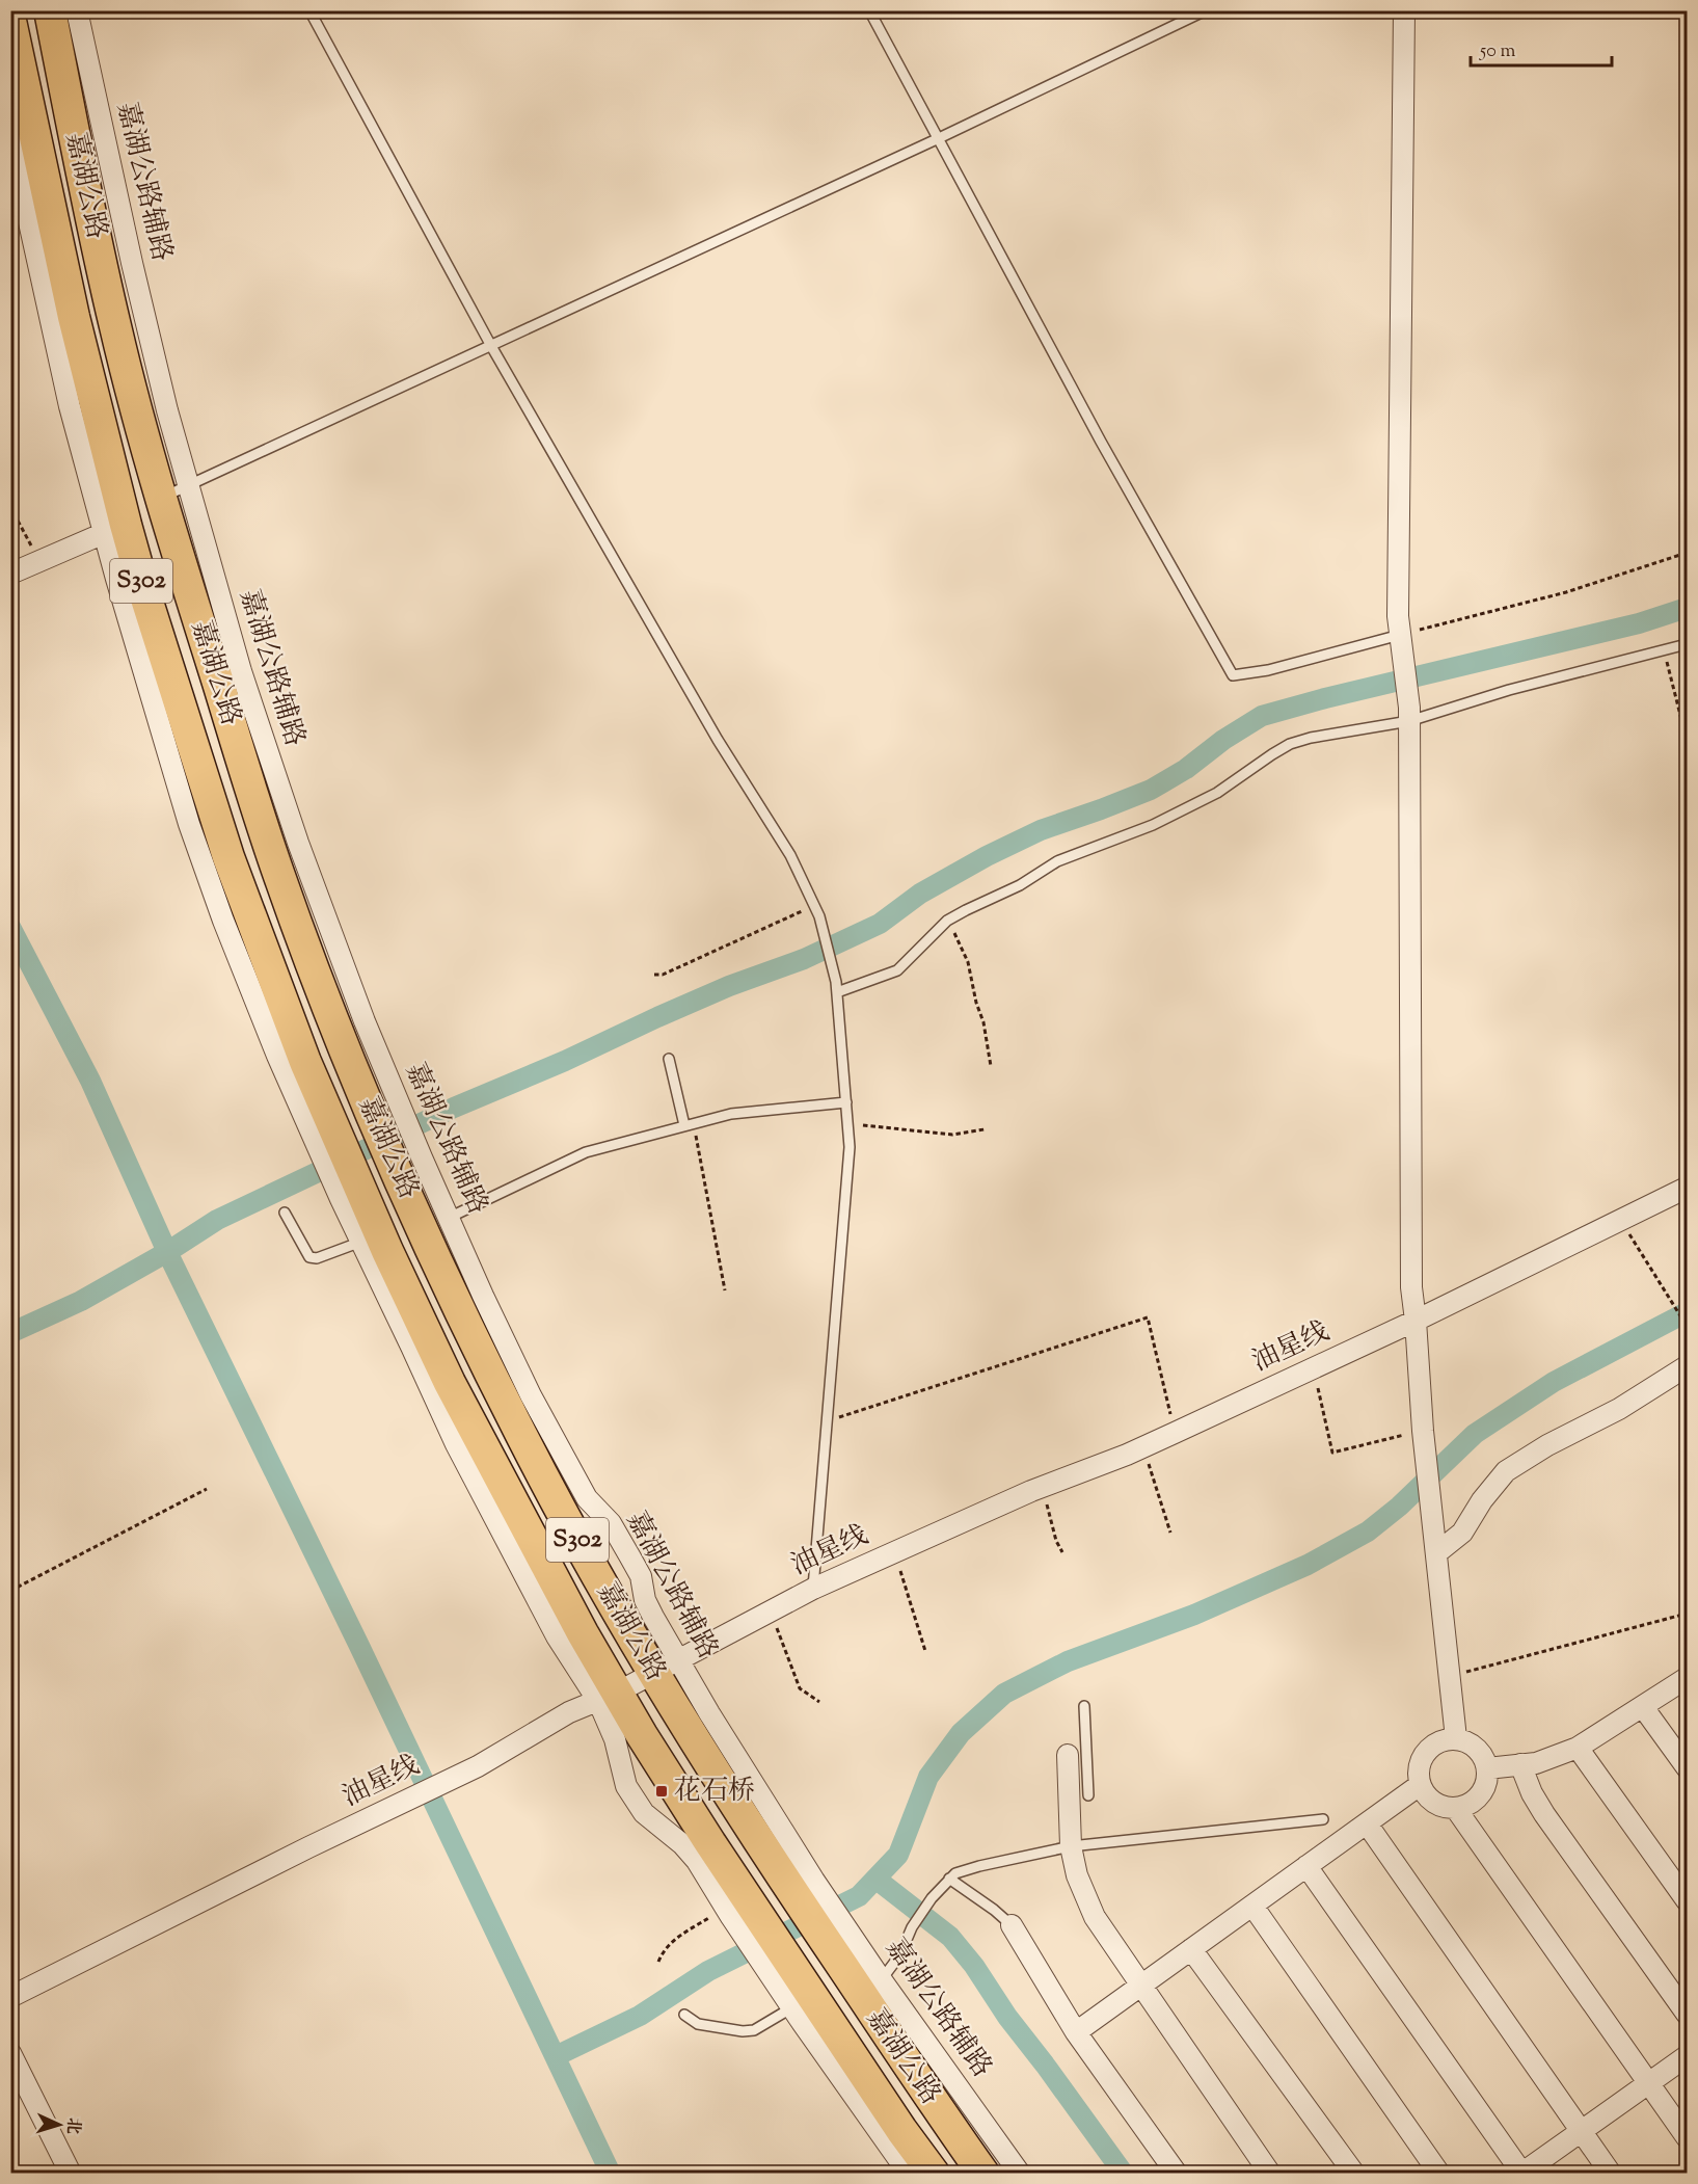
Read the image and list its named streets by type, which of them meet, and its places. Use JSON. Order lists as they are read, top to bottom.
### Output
{
  "streets": {
    "main road": ["嘉湖公路", "S302"],
    "street": ["嘉湖公路辅路", "油星线"]
  },
  "crossings": [
    ["嘉湖公路辅路", "嘉湖公路"],
    ["嘉湖公路辅路", "油星线"],
    ["嘉湖公路", "油星线"]
  ],
  "places": {
    "transit": ["花石桥"]
  },
  "scale_bar": "50 m",
  "north": "right"
}
